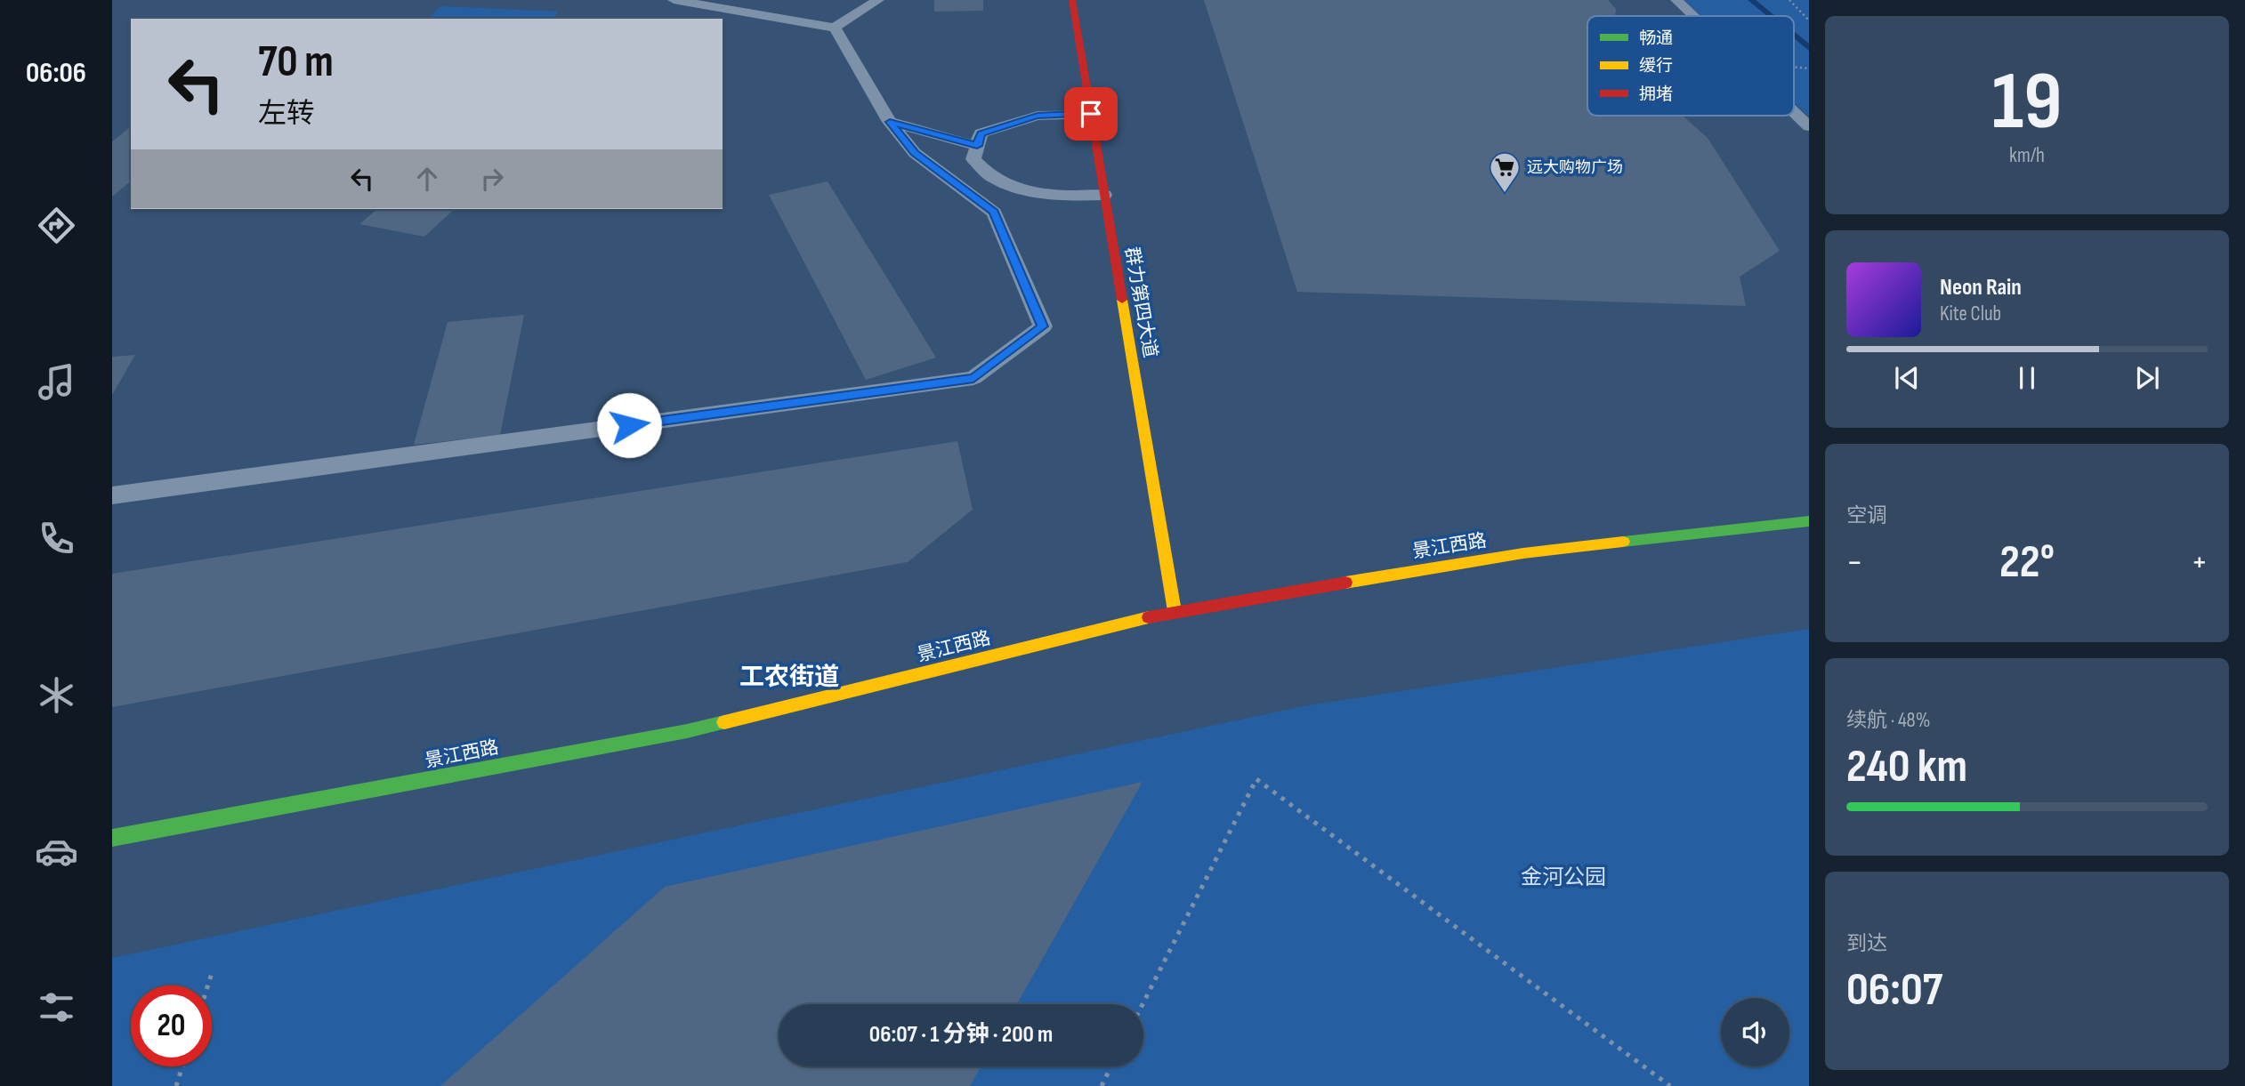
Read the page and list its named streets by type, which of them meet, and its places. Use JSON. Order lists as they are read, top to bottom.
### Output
{
  "streets": {
    "main road": ["群力第四大道", "景江西路"]
  },
  "crossings": [
    ["群力第四大道", "景江西路"]
  ],
  "districts": ["工农街道"],
  "parks": ["金河公园"],
  "places": {
    "supermarket": ["远大购物广场"]
  },
  "legend": ["畅通", "缓行", "拥堵"],
  "page": {
    "tabs": "06:06",
    "tile": [
      ["19", "km/h"],
      "空调",
      ["续航 · 48%", "240 km"],
      ["到达", "06:07"]
    ],
    "turn": ["70 m", "左转"],
    "song": ["Neon Rain", "Kite Club"],
    "heat": ["−", "22°", "+"],
    "limit": "20",
    "trip": "06:07 · 1 分钟 · 200 m"
  }
}
